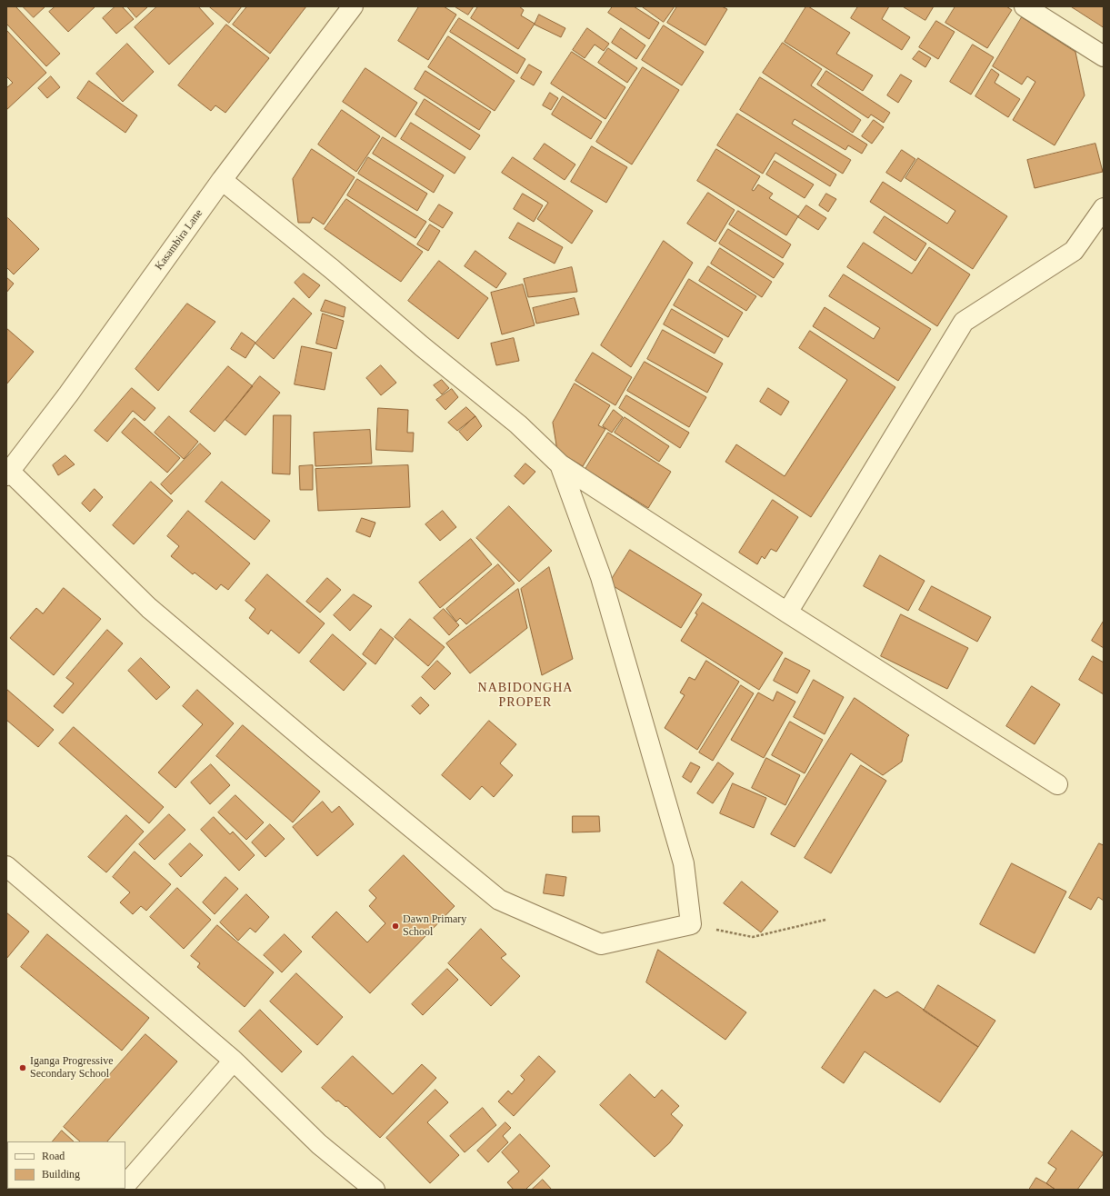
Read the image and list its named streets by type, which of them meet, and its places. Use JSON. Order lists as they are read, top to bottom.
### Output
{
  "streets": {
    "street": ["Kasambira Lane"]
  },
  "districts": ["NABIDONGHA PROPER"],
  "places": ["Dawn Primary School", "Iganga Progressive Secondary School"],
  "legend": ["Road", "Building"]
}
